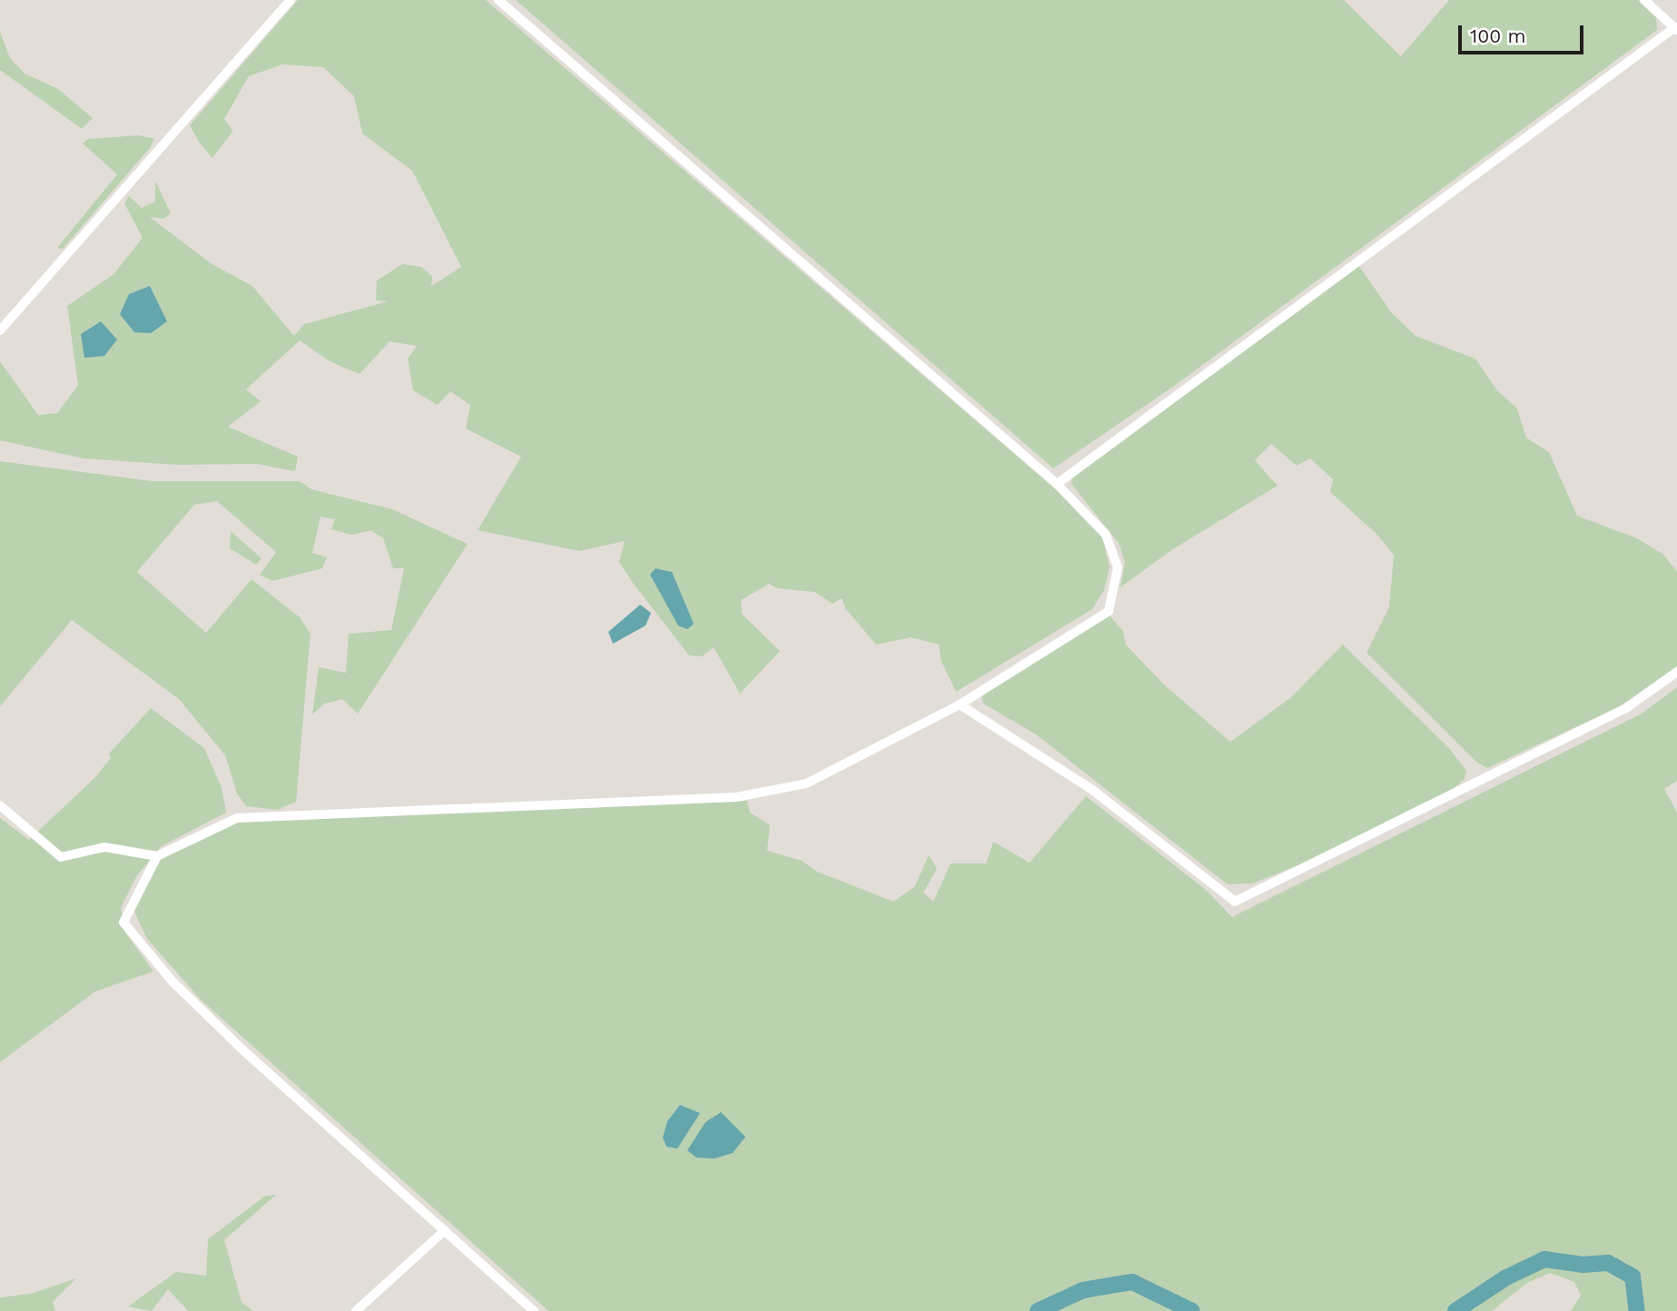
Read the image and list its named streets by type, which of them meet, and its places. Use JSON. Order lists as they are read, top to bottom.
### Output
{
  "scale_bar": "100 m"
}
